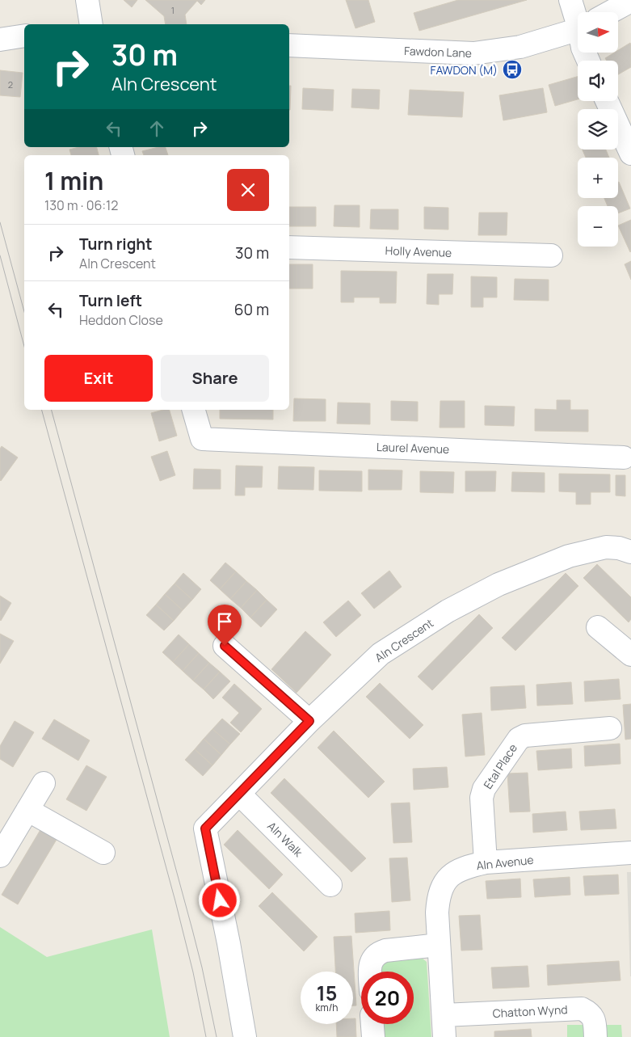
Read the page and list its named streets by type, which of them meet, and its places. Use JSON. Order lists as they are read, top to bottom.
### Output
{
  "streets": {
    "street": [
      "Fawdon Lane",
      "Holly Avenue",
      "Laurel Avenue",
      "Aln Crescent",
      "Etal Place",
      "Aln Walk",
      "Aln Avenue",
      "Chatton Wynd"
    ]
  },
  "crossings": [
    ["Aln Crescent", "Aln Walk"],
    ["Etal Place", "Aln Avenue"],
    ["Aln Avenue", "Chatton Wynd"]
  ],
  "places": {
    "bus stop": ["FAWDON (M)"]
  },
  "house_numbers": ["1", "2"],
  "north": "right",
  "page": {
    "map_buttons": ["+", "−"],
    "turn": ["30 m", "Aln Crescent"],
    "heading": ["1 min", "130 m · 06:12"],
    "list": [
      {
        "name": "Turn right",
        "note": "Aln Crescent",
        "value": "30 m"
      },
      {
        "name": "Turn left",
        "note": "Heddon Close",
        "value": "60 m"
      }
    ],
    "buttons": ["Exit", "Share"],
    "speed": "15 km/h",
    "limit": "20"
  }
}
